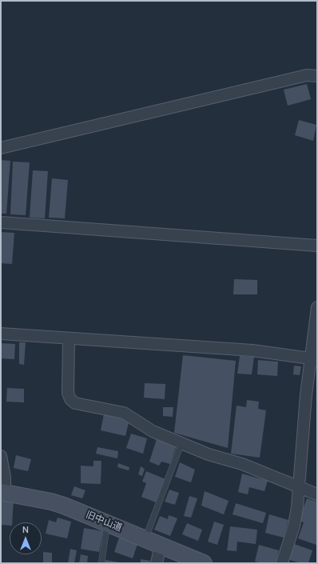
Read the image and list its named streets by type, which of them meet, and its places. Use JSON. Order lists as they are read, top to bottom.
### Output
{
  "streets": {
    "main road": ["旧中山道"]
  },
  "north": "top"
}
